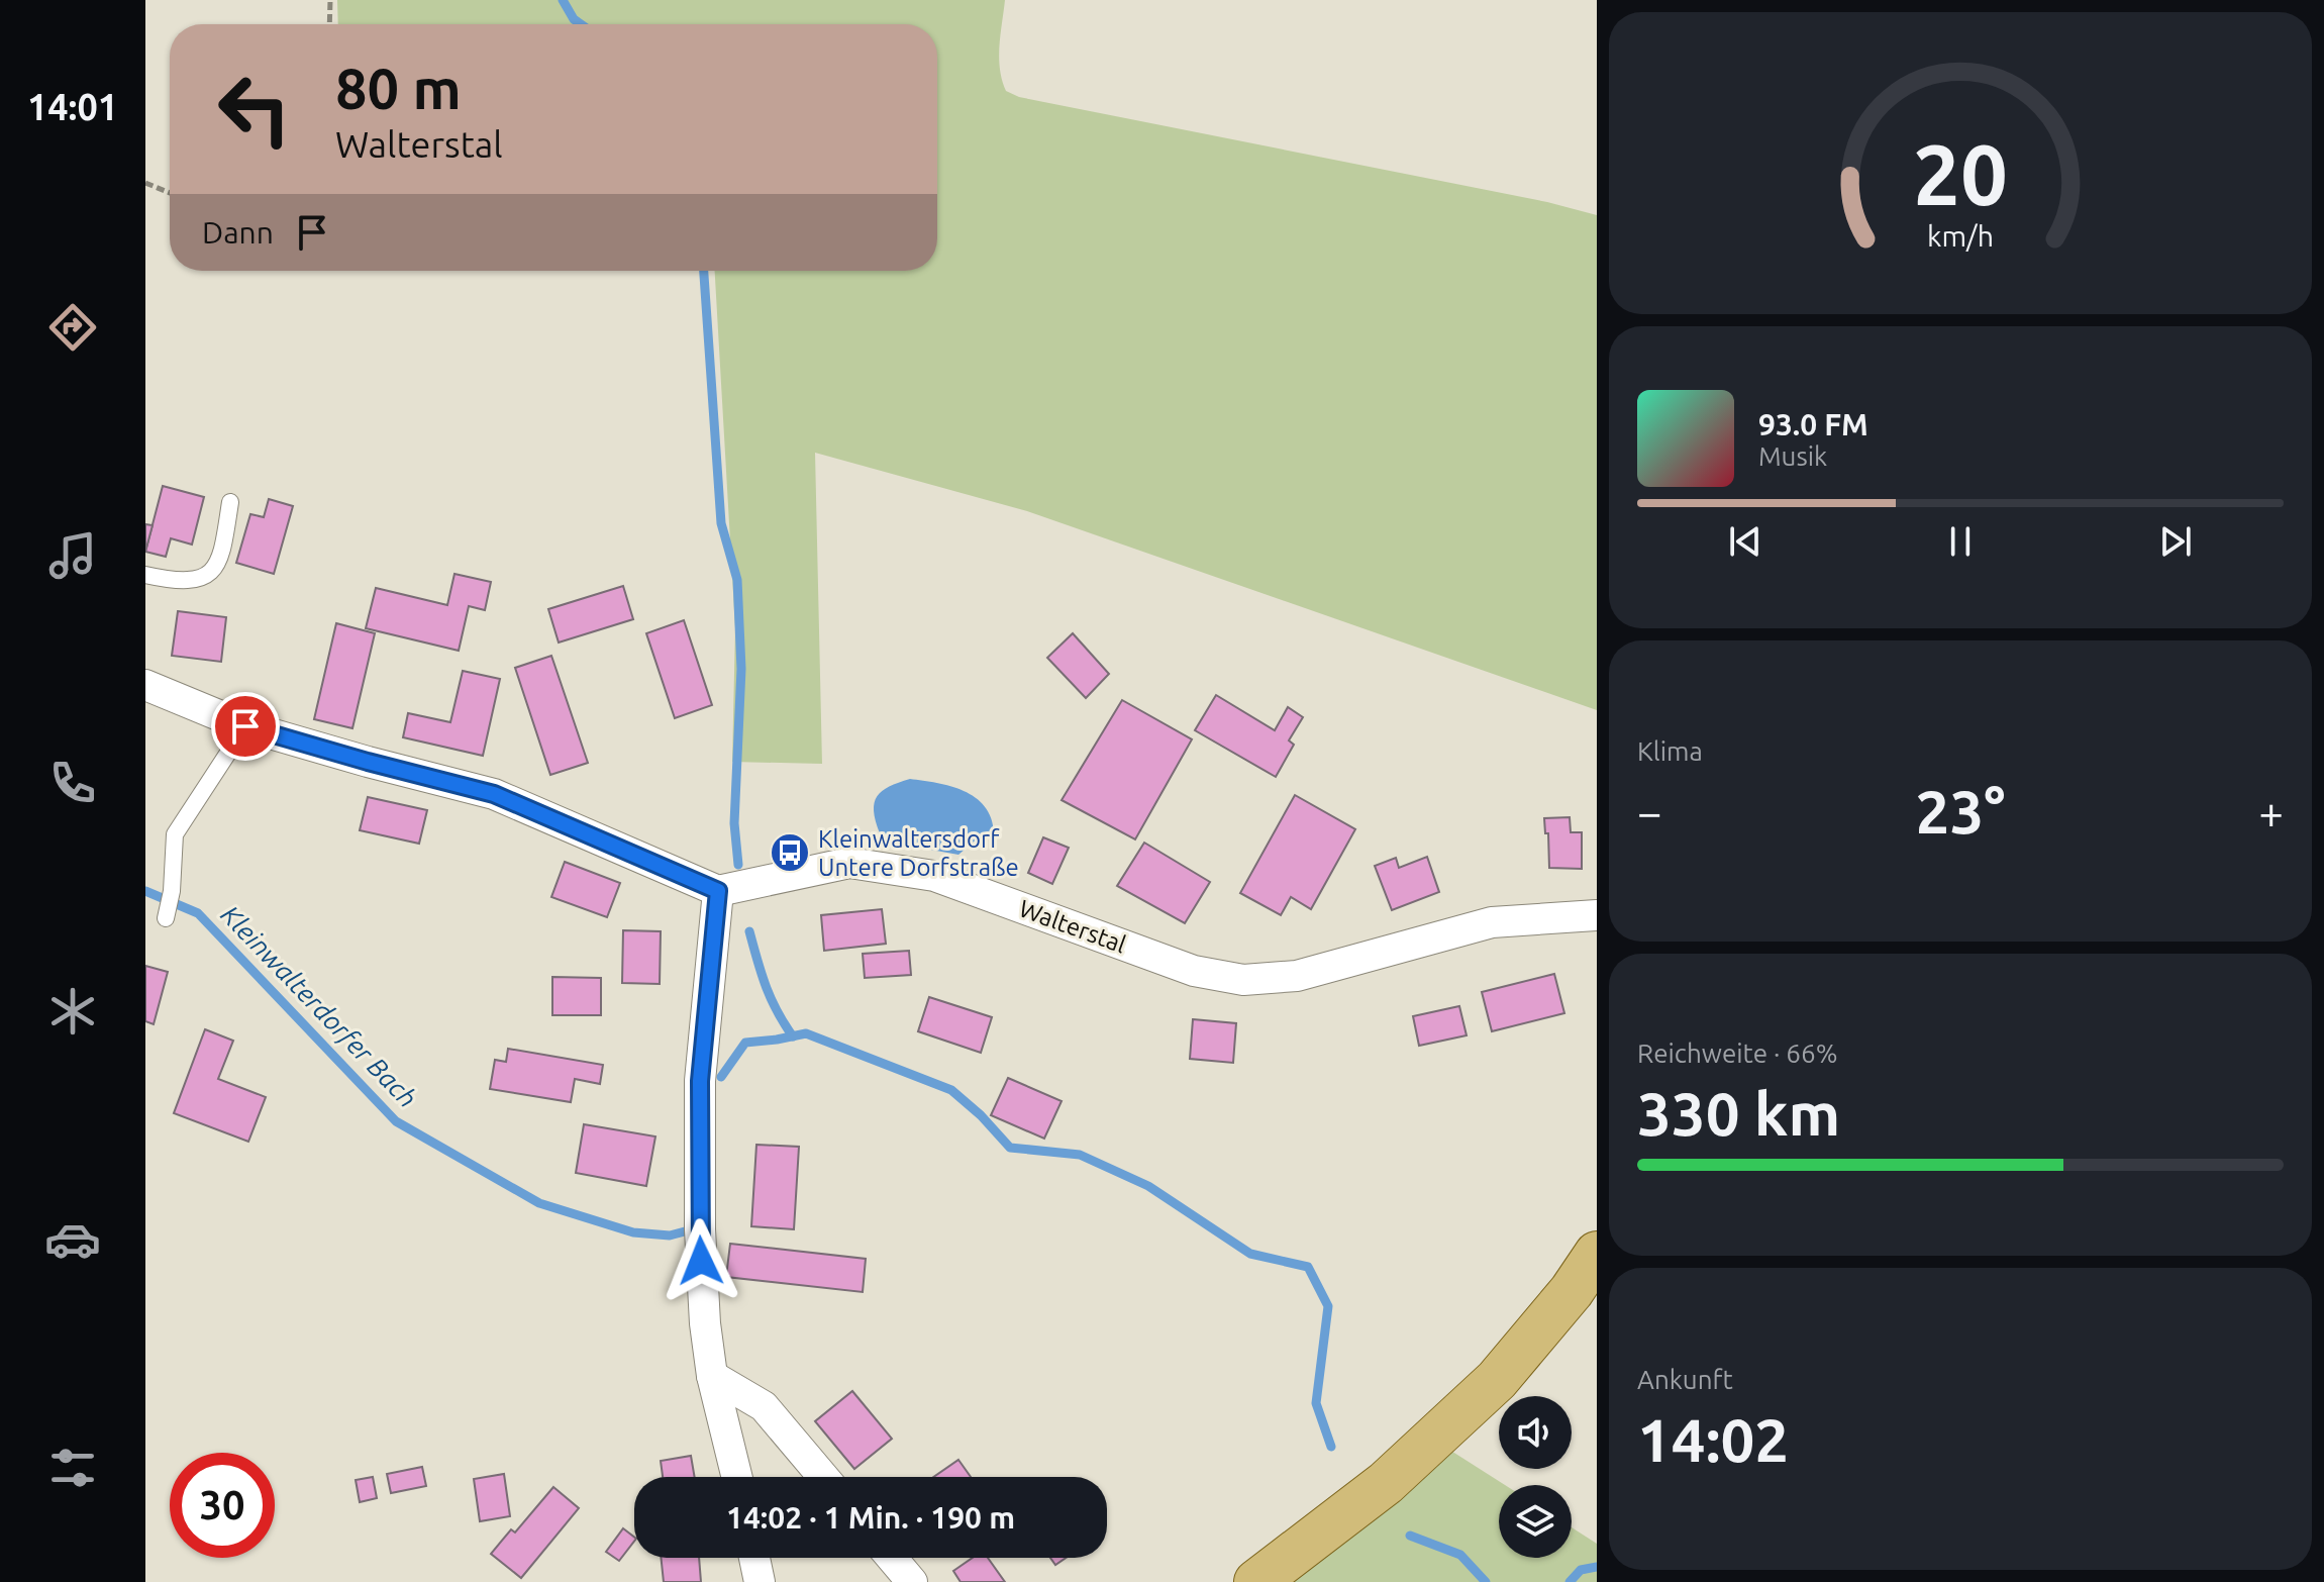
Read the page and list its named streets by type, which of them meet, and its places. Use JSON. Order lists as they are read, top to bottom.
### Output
{
  "streets": {
    "street": ["Walterstal"]
  },
  "water": ["Kleinwalterdorfer Bach"],
  "places": {
    "bus stop": ["Kleinwaltersdorf Untere Dorfstraße"]
  },
  "page": {
    "tabs": "14:01",
    "turn": ["80 m", "Walterstal"],
    "then": "Dann",
    "song": ["93.0 FM", "Musik"],
    "tile": [
      "Klima",
      ["Reichweite · 66%", "330 km"],
      ["Ankunft", "14:02"]
    ],
    "heat": ["−", "23°", "+"],
    "limit": "30",
    "trip": "14:02 · 1 Min. · 190 m",
    "gauge": ["20", "km/h"]
  }
}
